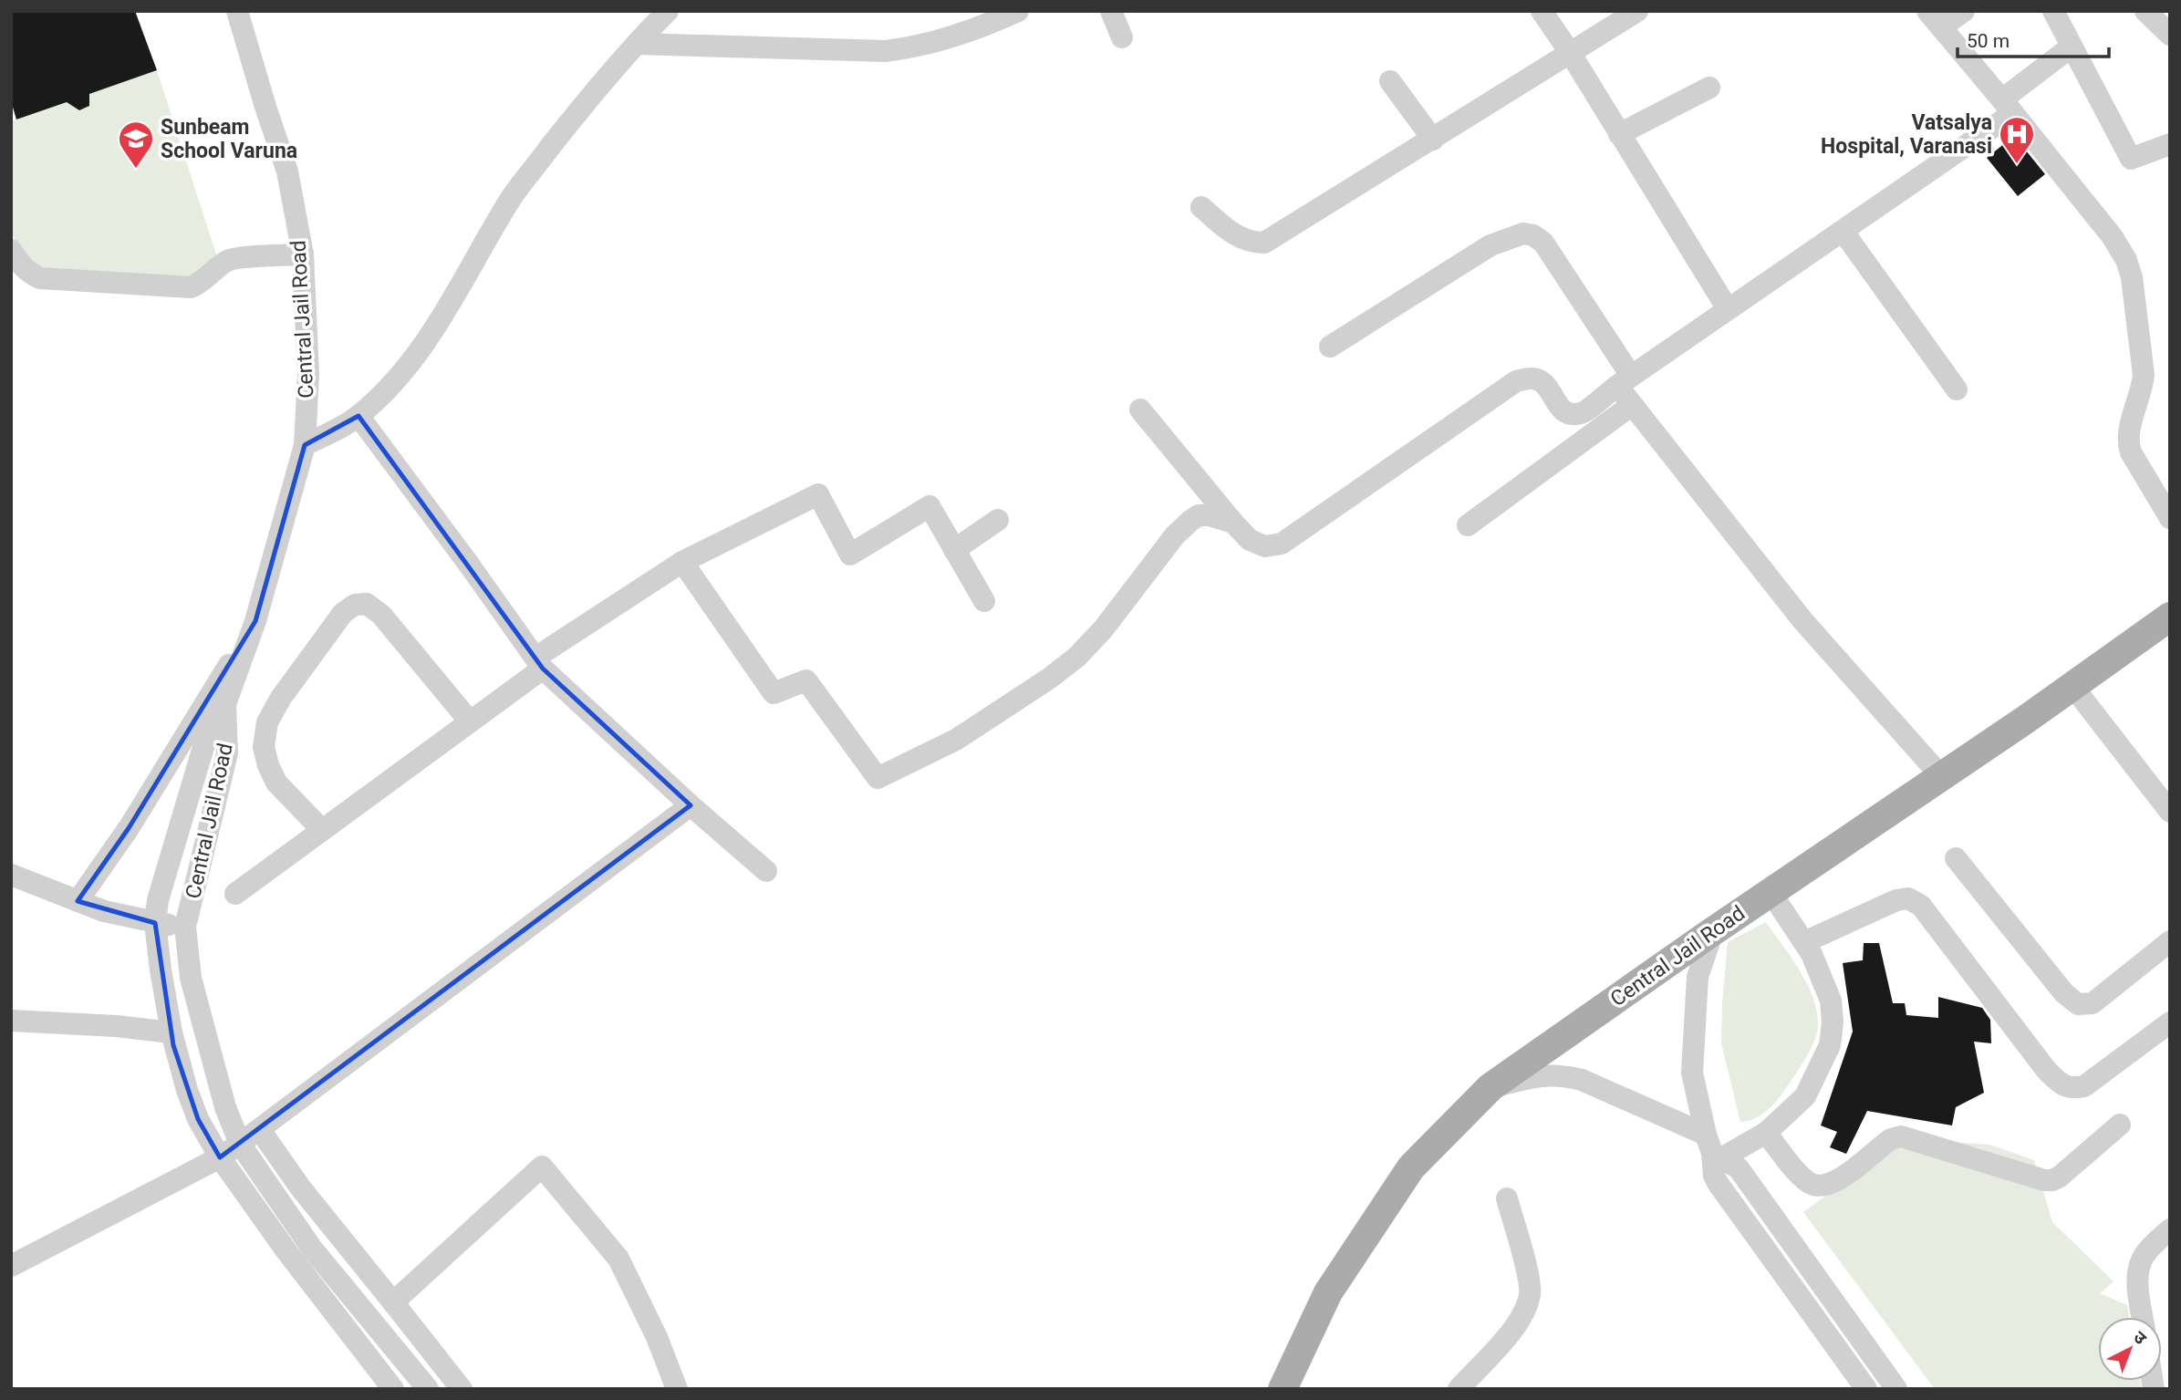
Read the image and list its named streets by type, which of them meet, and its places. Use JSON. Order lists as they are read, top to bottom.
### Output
{
  "streets": {
    "main road": ["Central Jail Road"]
  },
  "places": {
    "hospital": ["Vatsalya Hospital, Varanasi"],
    "school or university": ["Sunbeam School Varuna"]
  },
  "scale_bar": "50 m",
  "north": "top right"
}
